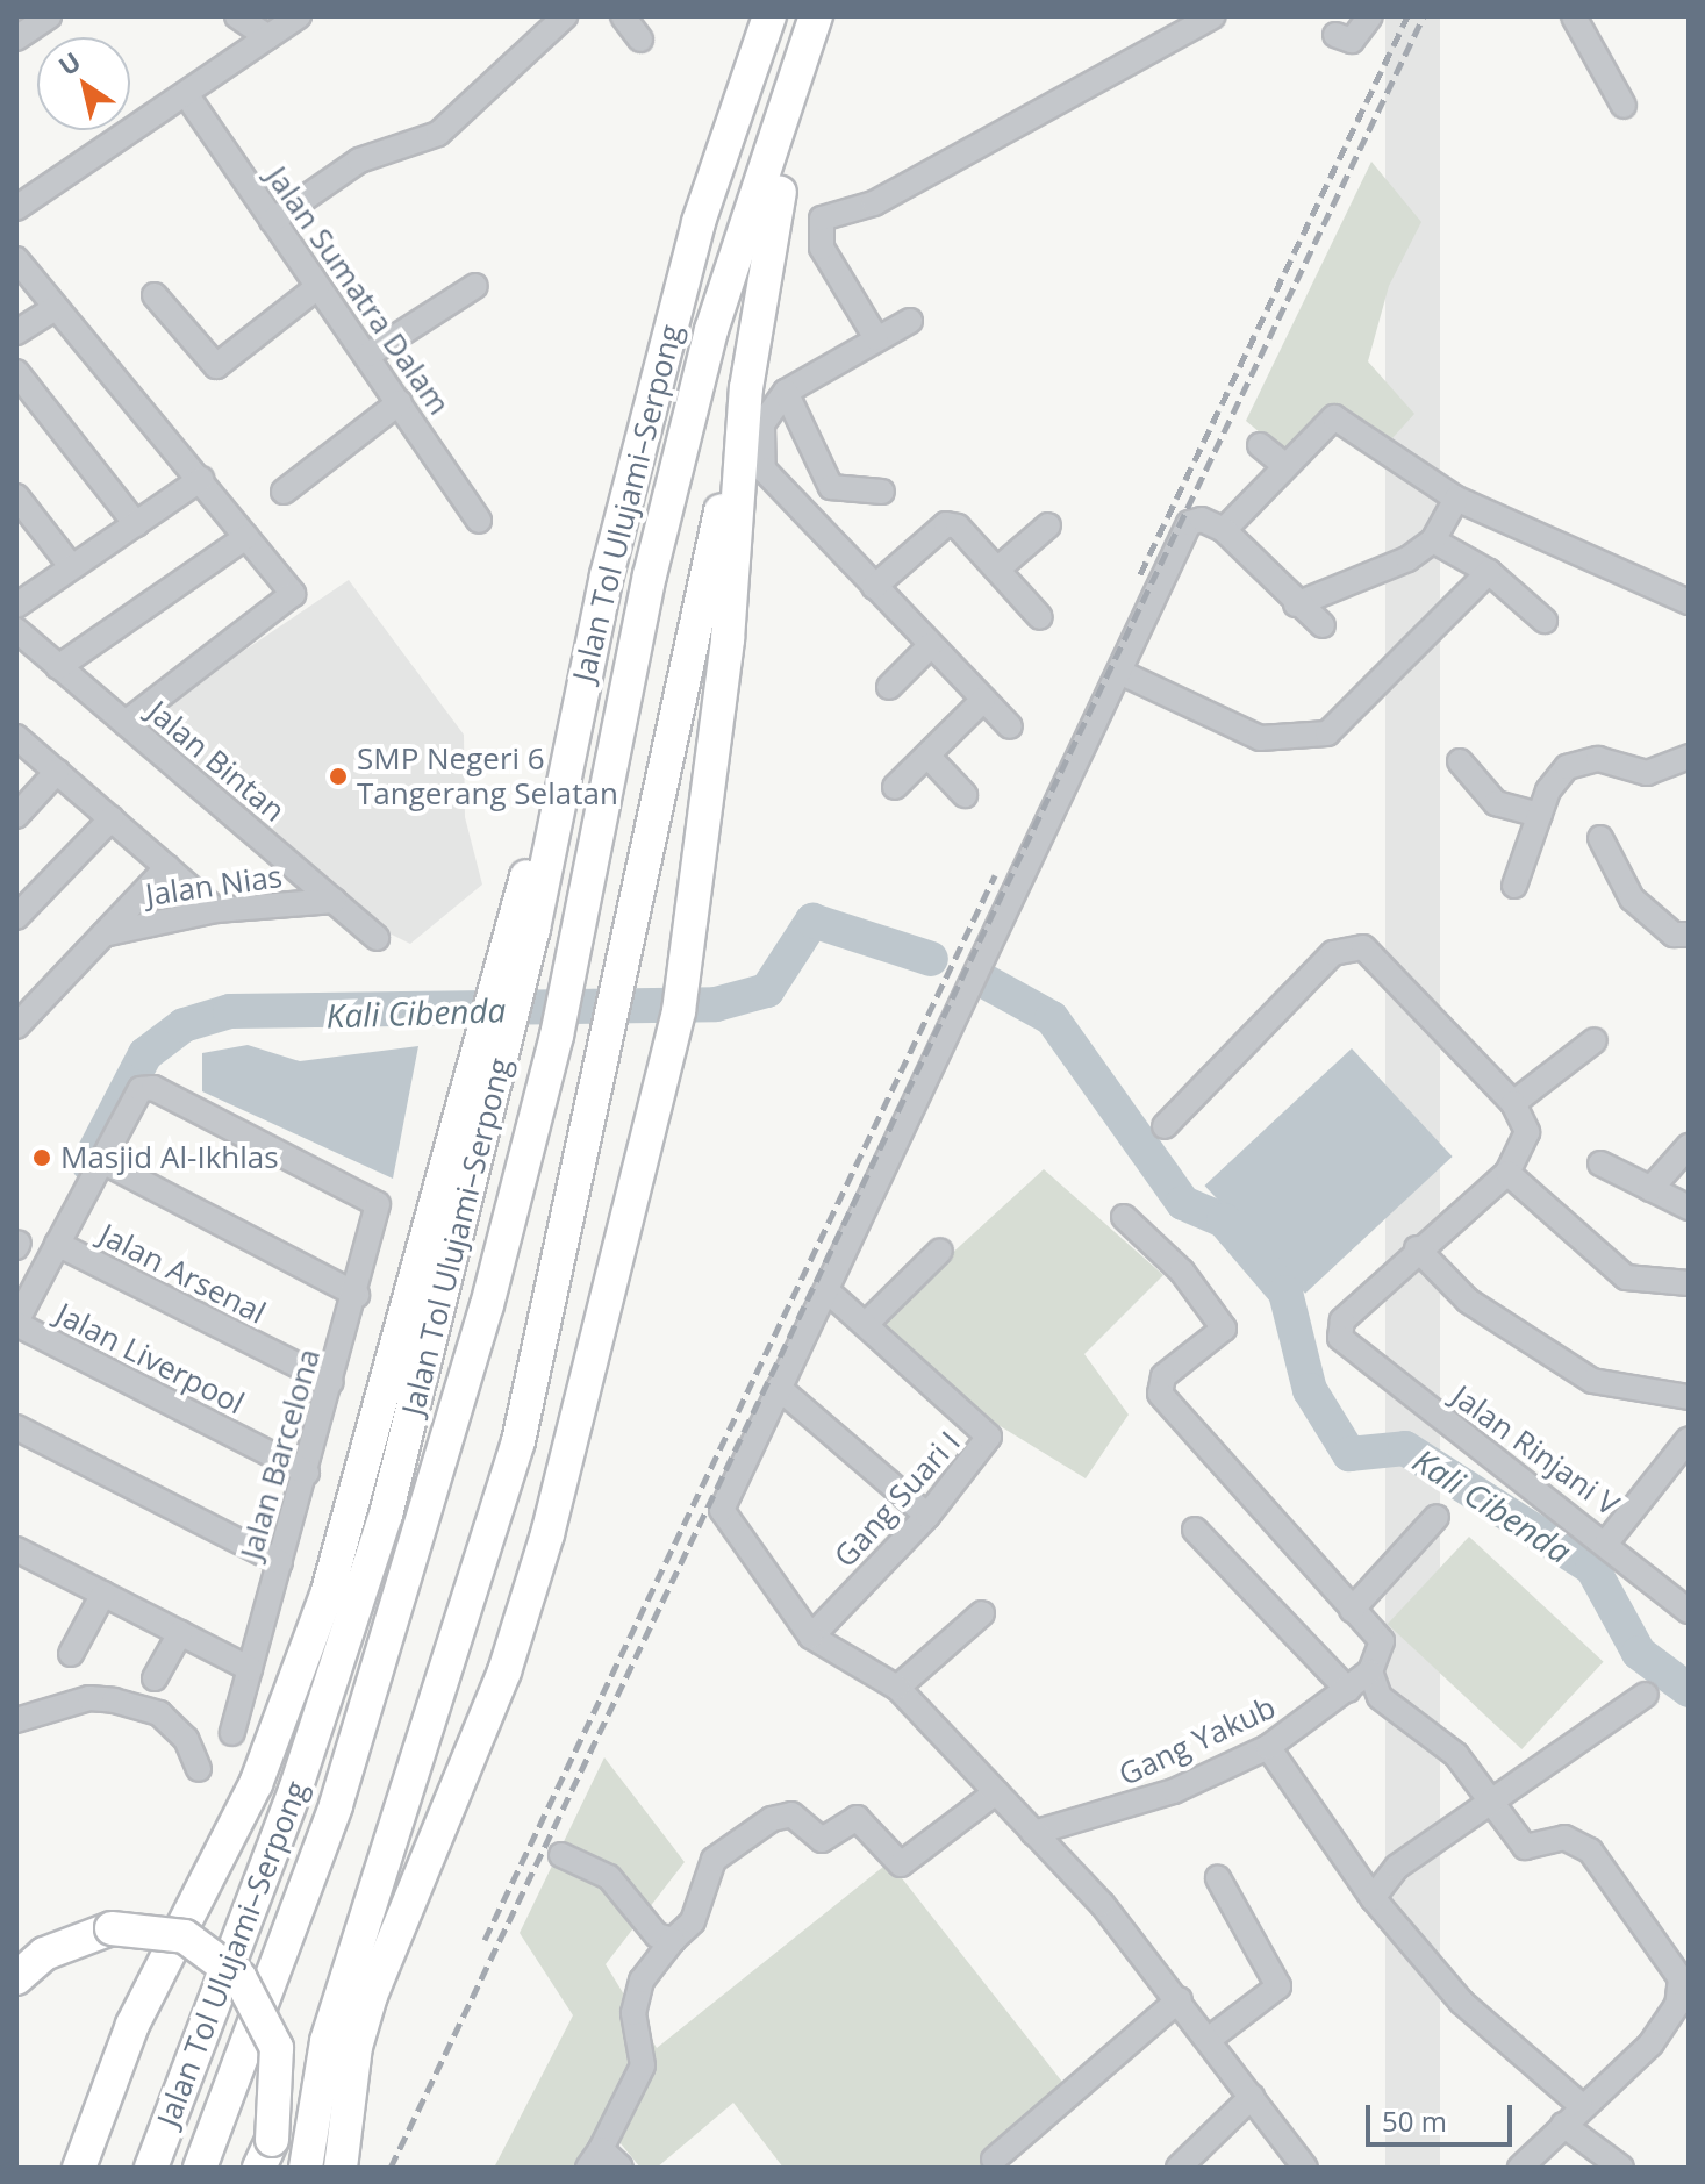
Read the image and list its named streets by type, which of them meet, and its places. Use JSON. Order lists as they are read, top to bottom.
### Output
{
  "streets": {
    "highway": ["Jalan Tol Ulujami–Serpong"],
    "street": [
      "Jalan Sumatra Dalam",
      "Jalan Bintan",
      "Jalan Nias",
      "Jalan Arsenal",
      "Jalan Liverpool",
      "Jalan Rinjani V",
      "Jalan Barcelona",
      "Gang Suari I",
      "Gang Yakub"
    ]
  },
  "crossings": [
    ["Jalan Bintan", "Jalan Nias"],
    ["Jalan Arsenal", "Jalan Barcelona"],
    ["Jalan Liverpool", "Jalan Barcelona"]
  ],
  "water": ["Kali Cibenda"],
  "places": ["SMP Negeri 6 Tangerang Selatan", "Masjid Al-Ikhlas"],
  "scale_bar": "50 m",
  "north": "top left"
}
